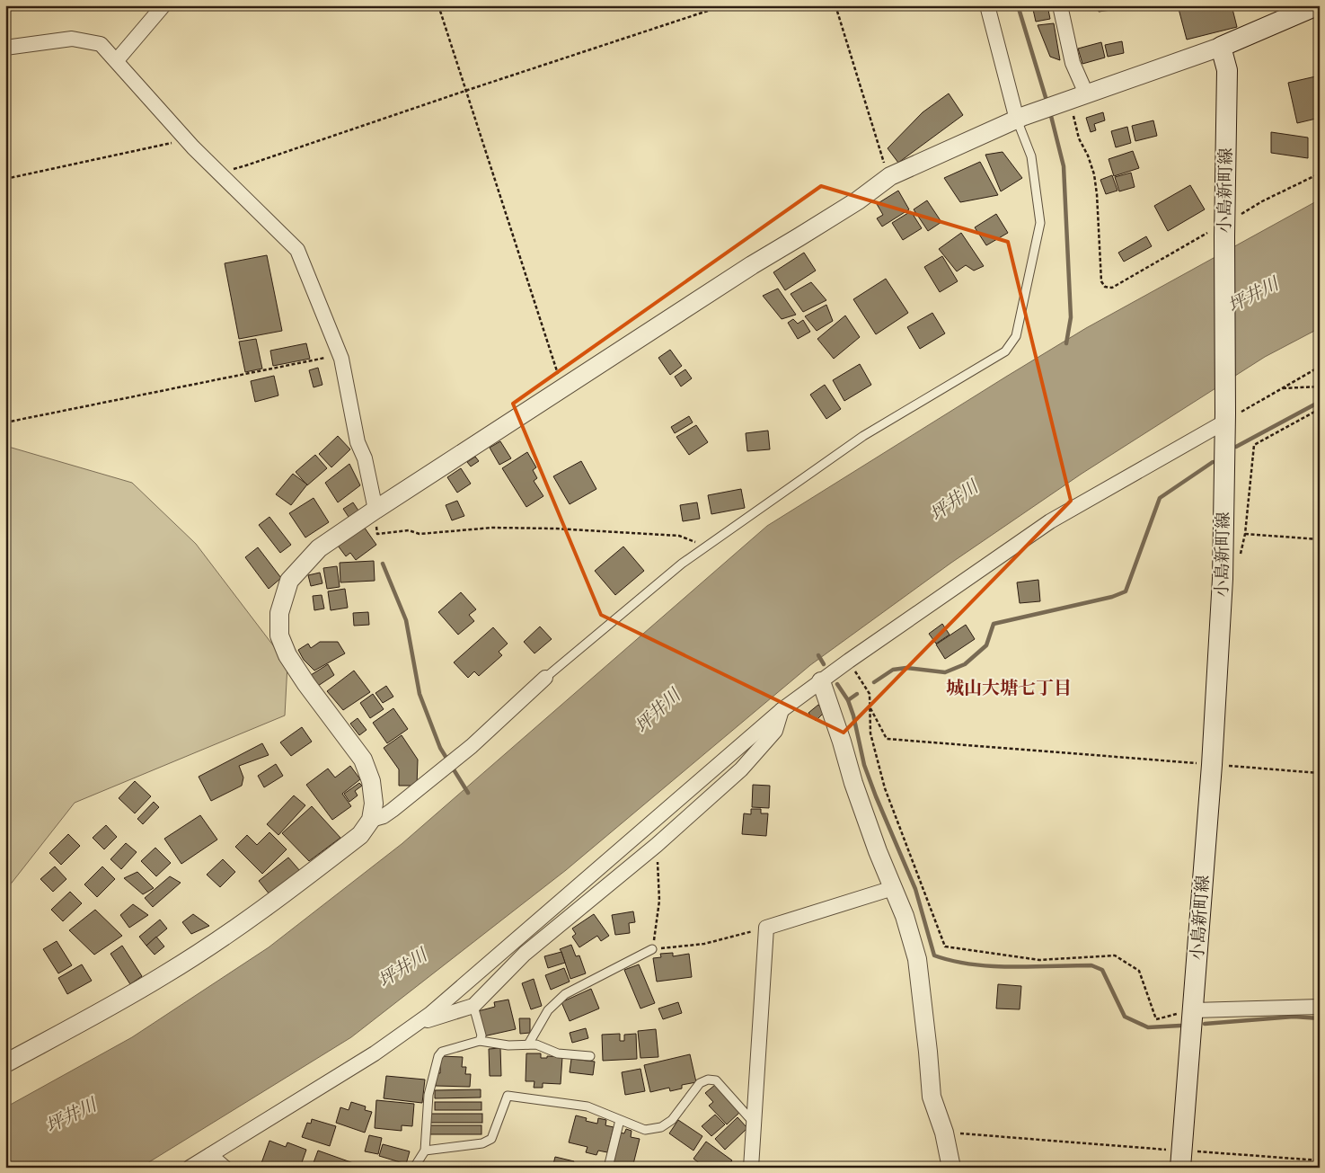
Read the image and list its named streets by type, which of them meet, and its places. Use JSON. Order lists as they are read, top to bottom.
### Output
{
  "streets": {
    "main road": ["小島新町線"]
  },
  "districts": ["城山大塘七丁目"],
  "water": ["坪井川"]
}
